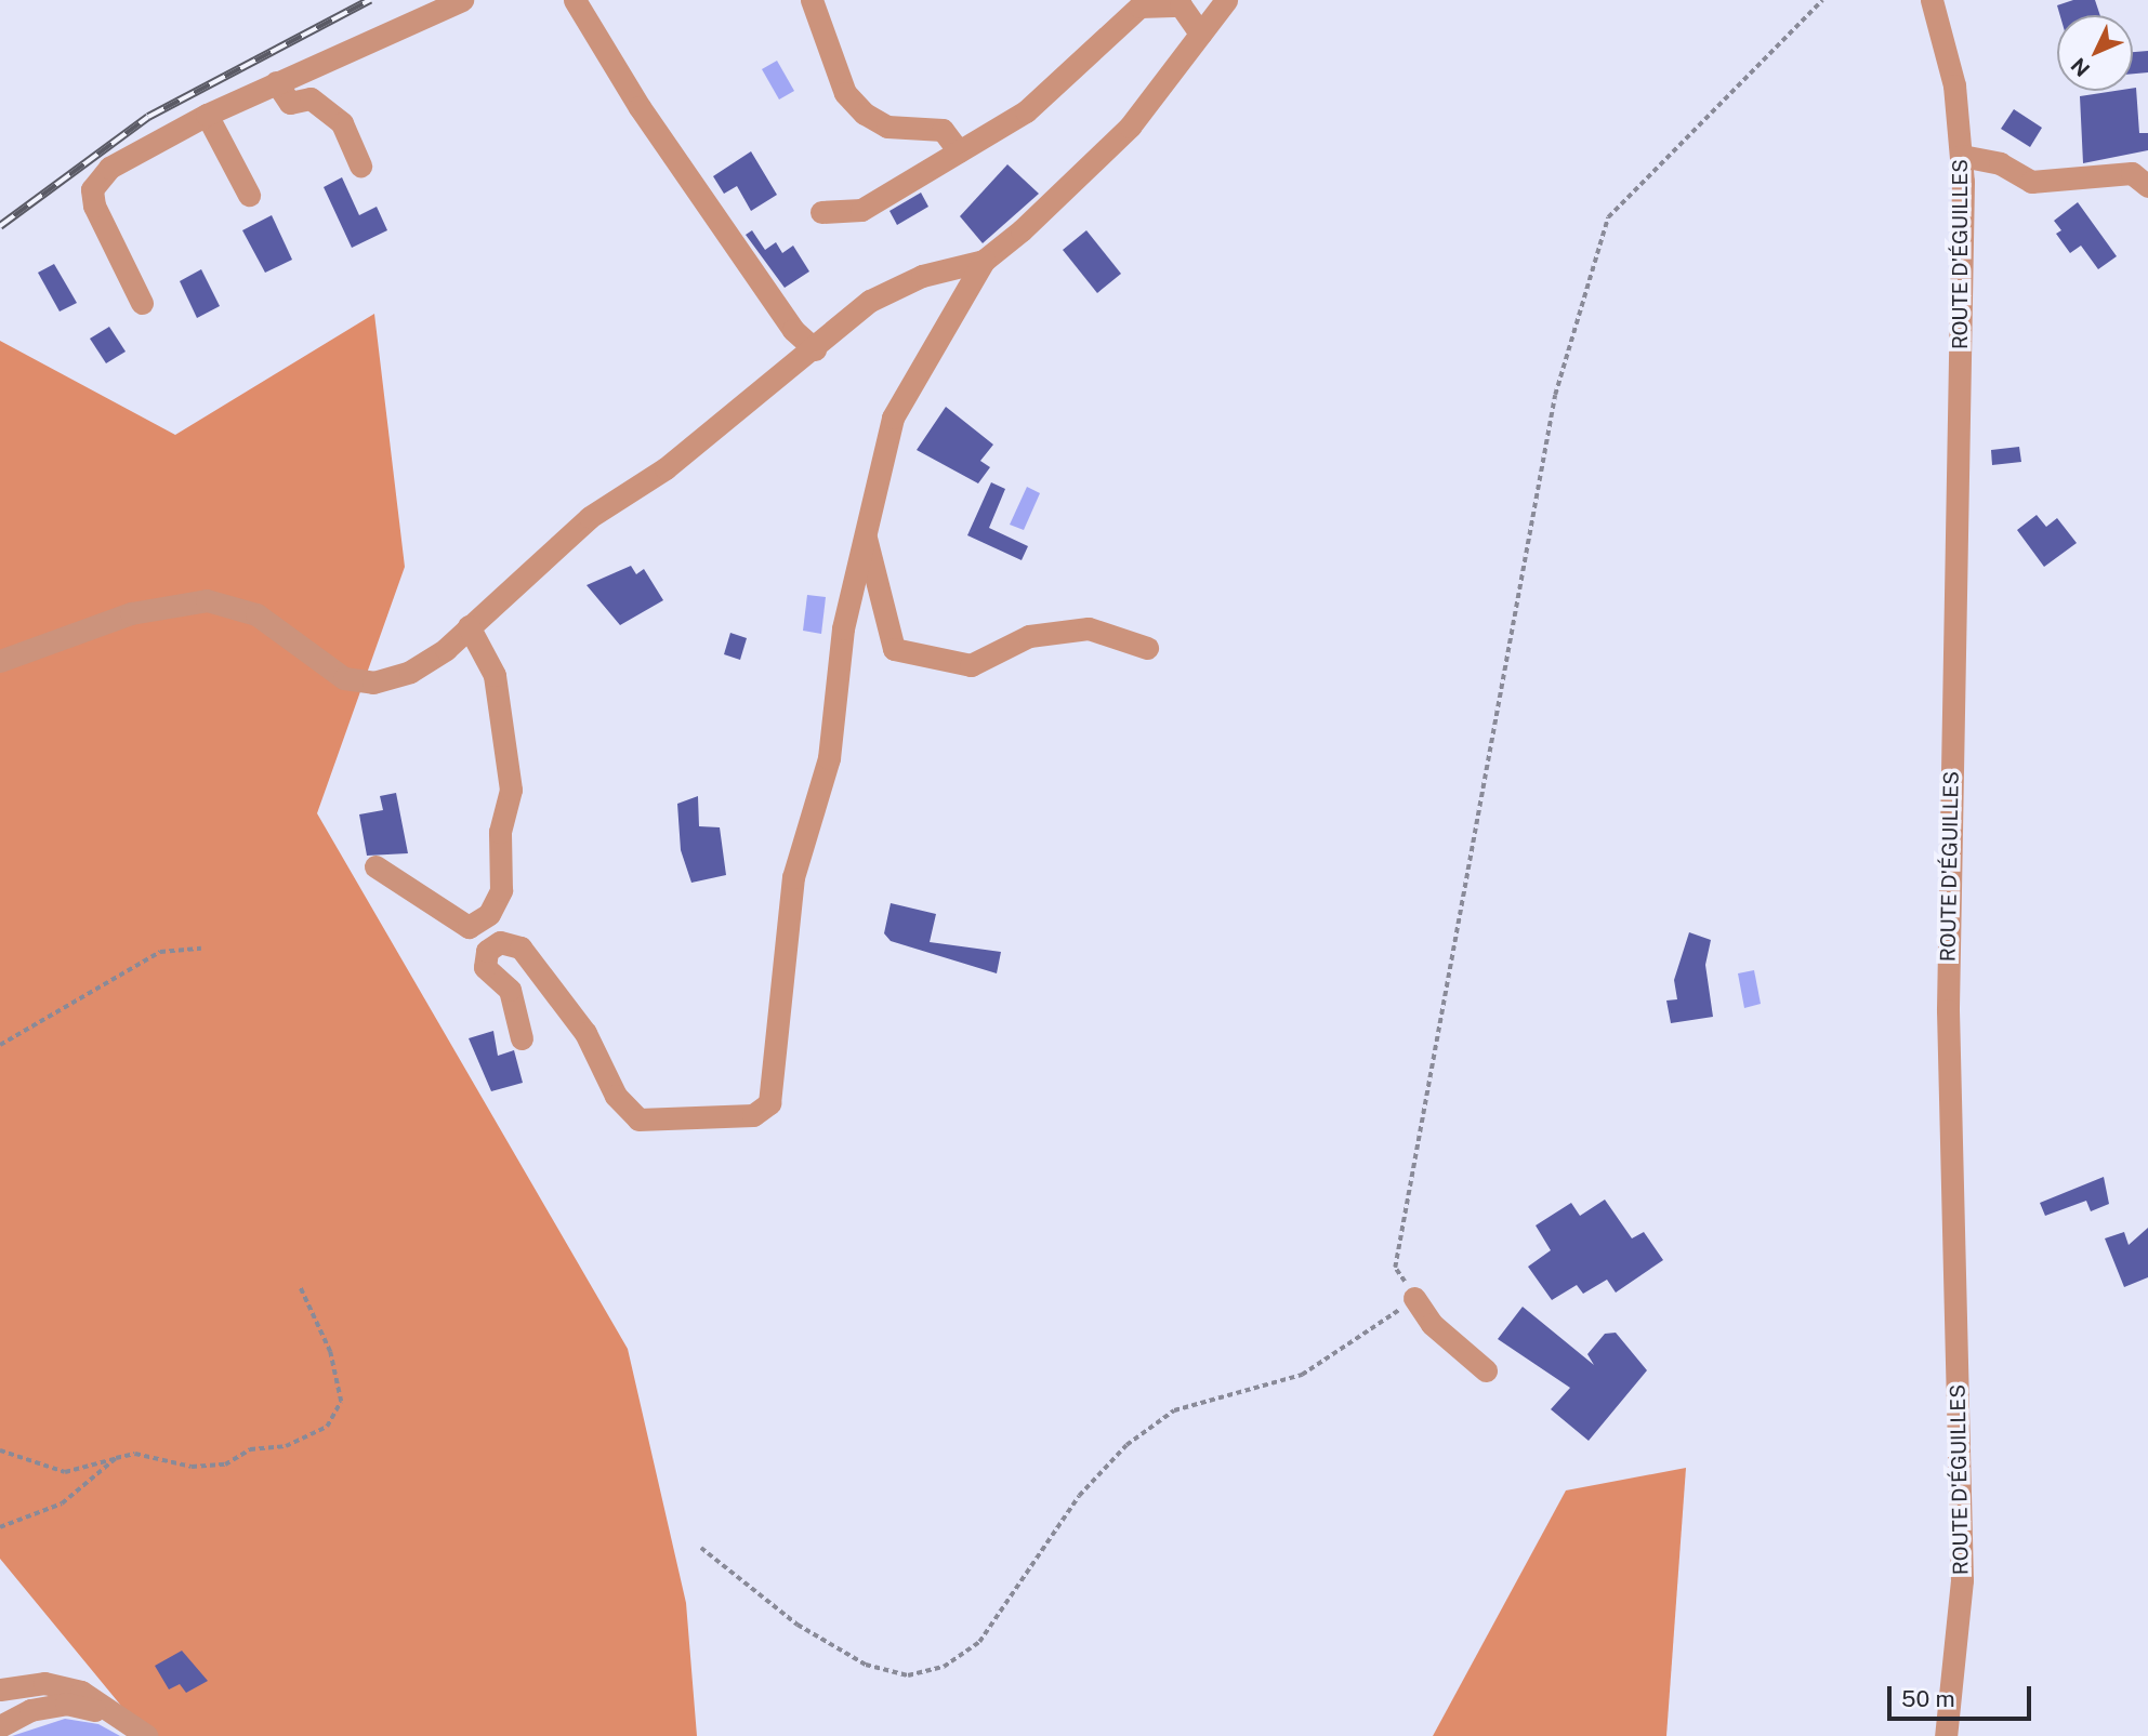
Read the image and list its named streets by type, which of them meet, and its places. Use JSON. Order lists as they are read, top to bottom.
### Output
{
  "streets": {
    "street": ["ROUTE D'ÉGUILLES"]
  },
  "scale_bar": "50 m",
  "north": "bottom left"
}
